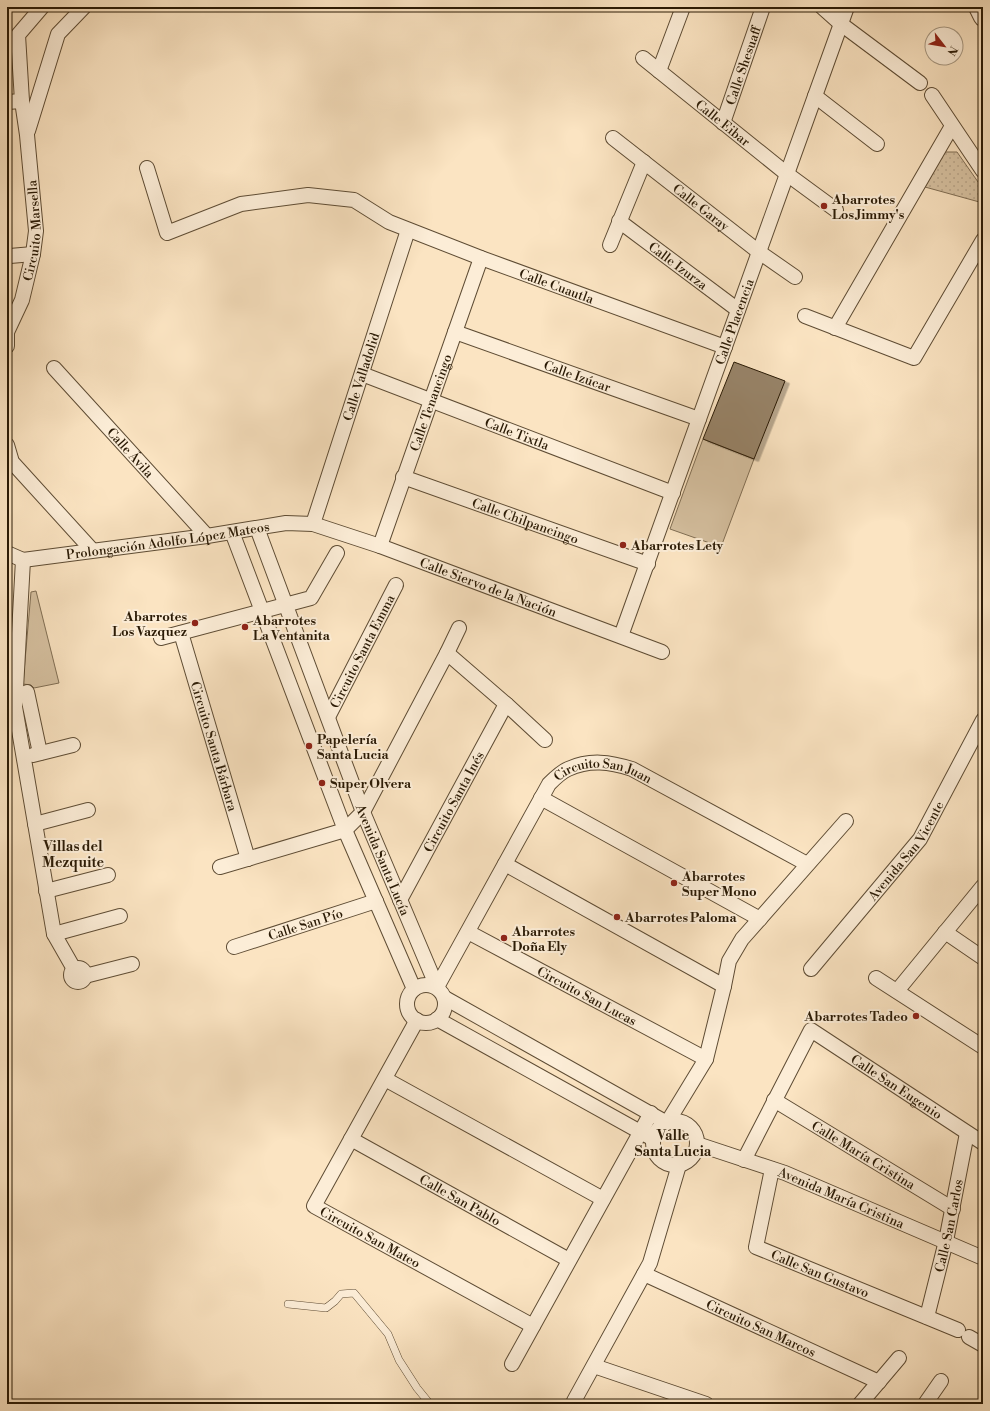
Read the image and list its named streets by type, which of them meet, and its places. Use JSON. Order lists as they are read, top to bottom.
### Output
{
  "streets": {
    "street": [
      "Calle Shesuaff",
      "Calle Eibar",
      "Calle Garay",
      "Circuito Marsella",
      "Calle Izurza",
      "Calle Cuautla",
      "Calle Placencia",
      "Calle Izúcar",
      "Calle Valladolid",
      "Calle Tenancingo",
      "Calle Tixtla",
      "Calle Ávila",
      "Calle Chilpancingo",
      "Prolongación Adolfo López Mateos",
      "Calle Siervo de la Nación",
      "Circuito Santa Emma",
      "Circuito Santa Bárbara",
      "Circuito San Juan",
      "Circuito Santa Inés",
      "Avenida San Vicente",
      "Avenida Santa Lucía",
      "Calle San Pío",
      "Circuito San Lucas",
      "Calle San Eugenio",
      "Calle María Cristina",
      "Avenida María Cristina",
      "Calle San Pablo",
      "Calle San Carlos",
      "Circuito San Mateo",
      "Calle San Gustavo",
      "Circuito San Marcos"
    ]
  },
  "crossings": [
    ["Calle Shesuaff", "Calle Eibar"],
    ["Calle Eibar", "Calle Placencia"],
    ["Calle Garay", "Calle Placencia"],
    ["Calle Izurza", "Calle Placencia"],
    ["Calle Cuautla", "Calle Placencia"],
    ["Calle Cuautla", "Calle Valladolid"],
    ["Calle Cuautla", "Calle Tenancingo"],
    ["Calle Placencia", "Calle Izúcar"],
    ["Calle Placencia", "Calle Tixtla"],
    ["Calle Placencia", "Calle Chilpancingo"],
    ["Calle Placencia", "Calle Siervo de la Nación"],
    ["Calle Izúcar", "Calle Tenancingo"],
    ["Calle Valladolid", "Calle Tixtla"],
    ["Calle Valladolid", "Prolongación Adolfo López Mateos"],
    ["Calle Valladolid", "Calle Siervo de la Nación"],
    ["Calle Tenancingo", "Calle Tixtla"],
    ["Calle Tenancingo", "Calle Chilpancingo"],
    ["Calle Tenancingo", "Calle Siervo de la Nación"],
    ["Calle Ávila", "Prolongación Adolfo López Mateos"],
    ["Prolongación Adolfo López Mateos", "Calle Siervo de la Nación"],
    ["Prolongación Adolfo López Mateos", "Avenida Santa Lucía"],
    ["Circuito Santa Emma", "Avenida Santa Lucía"],
    ["Circuito Santa Inés", "Avenida Santa Lucía"],
    ["Avenida Santa Lucía", "Calle San Pío"],
    ["Avenida Santa Lucía", "Circuito San Mateo"],
    ["Calle San Eugenio", "Calle María Cristina"],
    ["Calle San Eugenio", "Calle San Carlos"],
    ["Calle María Cristina", "Calle San Carlos"],
    ["Avenida María Cristina", "Calle San Carlos"],
    ["Avenida María Cristina", "Calle San Gustavo"],
    ["Calle San Pablo", "Circuito San Mateo"],
    ["Calle San Carlos", "Calle San Gustavo"]
  ],
  "districts": ["Villas del Mezquite", "Valle Santa Lucia"],
  "places": [
    "Abarrotes Los Jimmy's",
    "Abarrotes Lety",
    "Abarrotes Los Vazquez",
    "Abarrotes La Ventanita",
    "Papelería Santa Lucia",
    "Super Olvera",
    "Abarrotes Super Mono",
    "Abarrotes Paloma",
    "Abarrotes Doña Ely",
    "Abarrotes Tadeo"
  ],
  "north": "bottom right"
}
